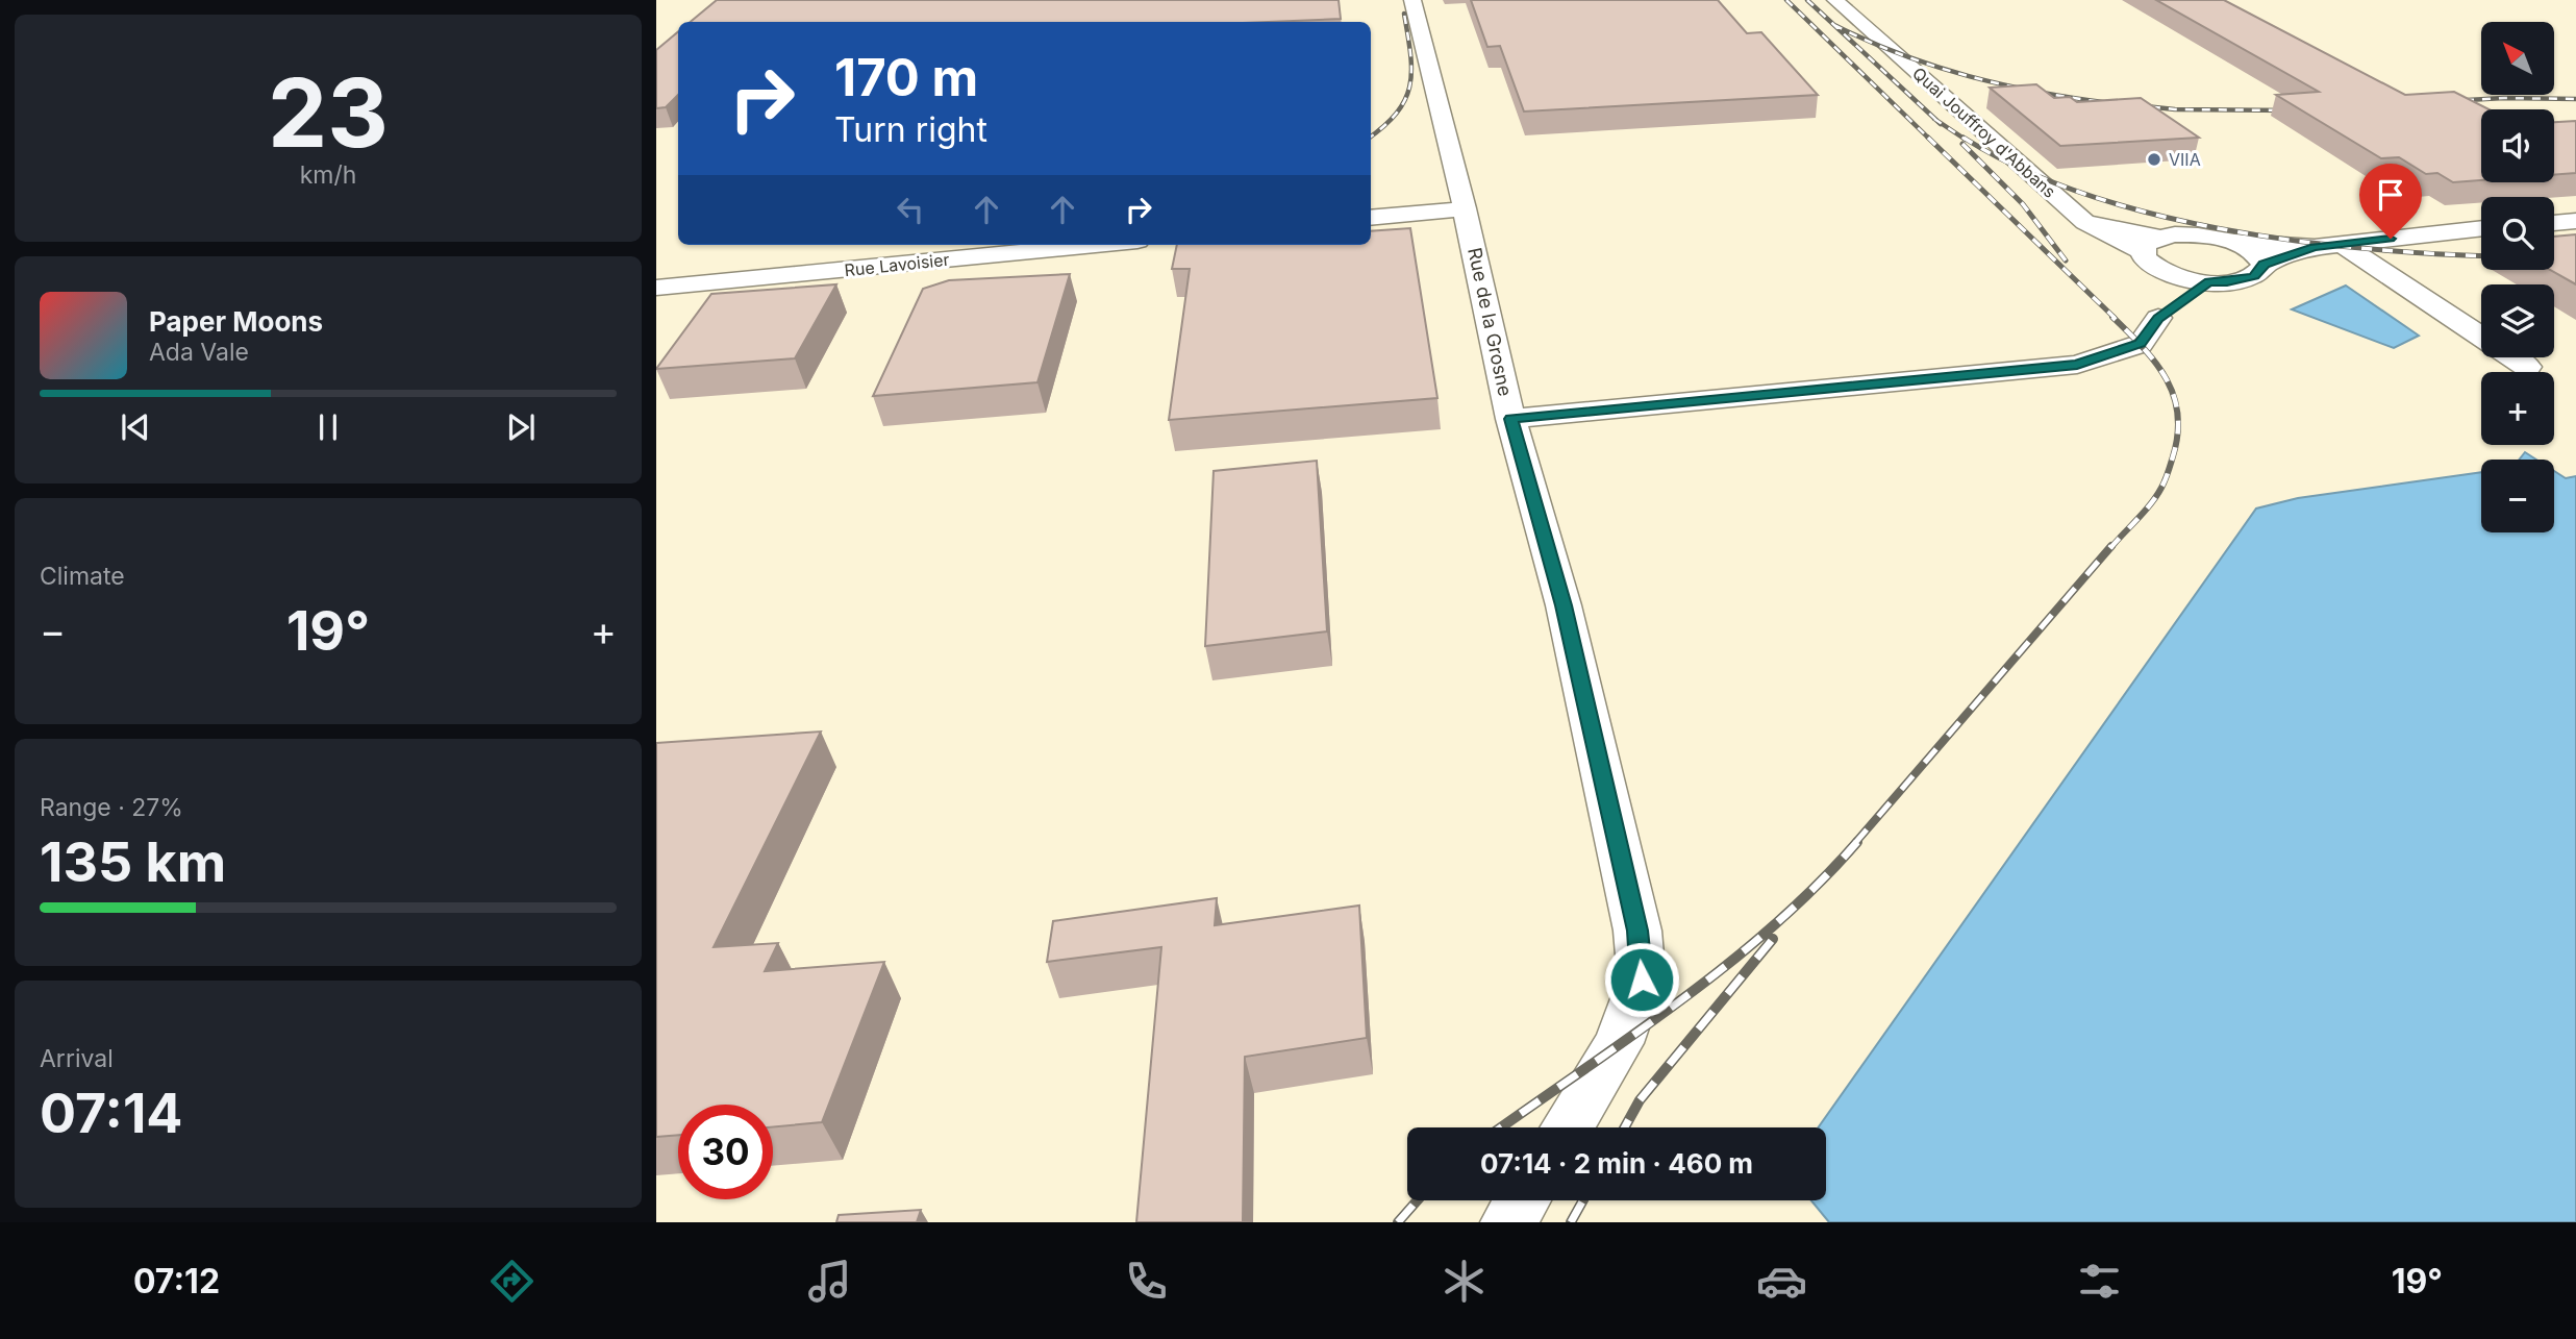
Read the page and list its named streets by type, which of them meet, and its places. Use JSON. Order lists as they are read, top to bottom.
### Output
{
  "streets": {
    "street": ["Quai Jouffroy d'Abbans", "Rue Lavoisier", "Rue de la Grosne"]
  },
  "places": ["VIIA"],
  "north": "top left",
  "page": {
    "tile": [
      ["23", "km/h"],
      "Climate",
      ["Range · 27%", "135 km"],
      ["Arrival", "07:14"]
    ],
    "map_buttons": ["+", "−"],
    "turn": ["170 m", "Turn right"],
    "song": ["Paper Moons", "Ada Vale"],
    "heat": ["−", "19°", "+"],
    "limit": "30",
    "trip": "07:14 · 2 min · 460 m",
    "tabs": ["07:12", "19°"]
  }
}
